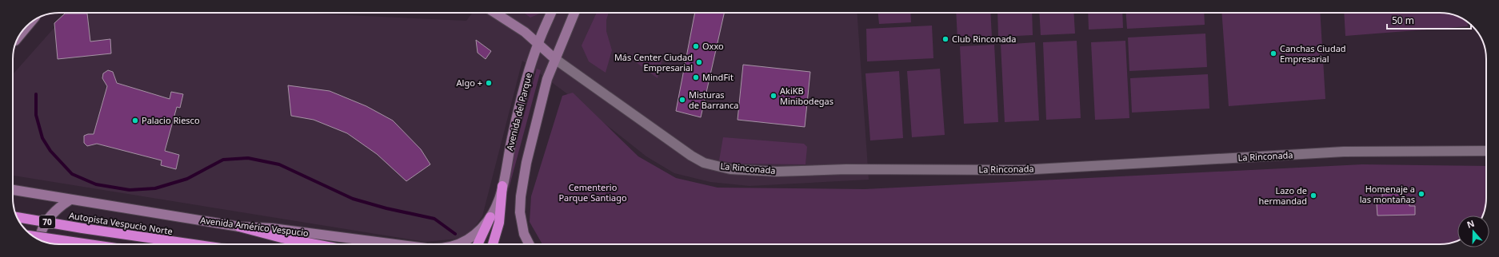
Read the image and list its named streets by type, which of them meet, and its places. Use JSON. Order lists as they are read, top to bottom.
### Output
{
  "streets": {
    "highway": ["70", "Autopista Vespucio Norte"],
    "street": ["Avenida del Parque", "La Rinconada", "Avenida Américo Vespucio"]
  },
  "crossings": [
    ["Avenida del Parque", "Avenida Américo Vespucio"]
  ],
  "parks": ["Cementerio Parque Santiago"],
  "places": [
    "Club Rinconada",
    "Oxxo",
    "Canchas Ciudad Empresarial",
    "Más Center Ciudad Empresarial",
    "MindFit",
    "Algo +",
    "AkiKB Minibodegas",
    "Misturas de Barranca",
    "Palacio Riesco",
    "Homenaje a las montañas",
    "Lazo de hermandad"
  ],
  "scale_bar": "50 m",
  "north": "top"
}
